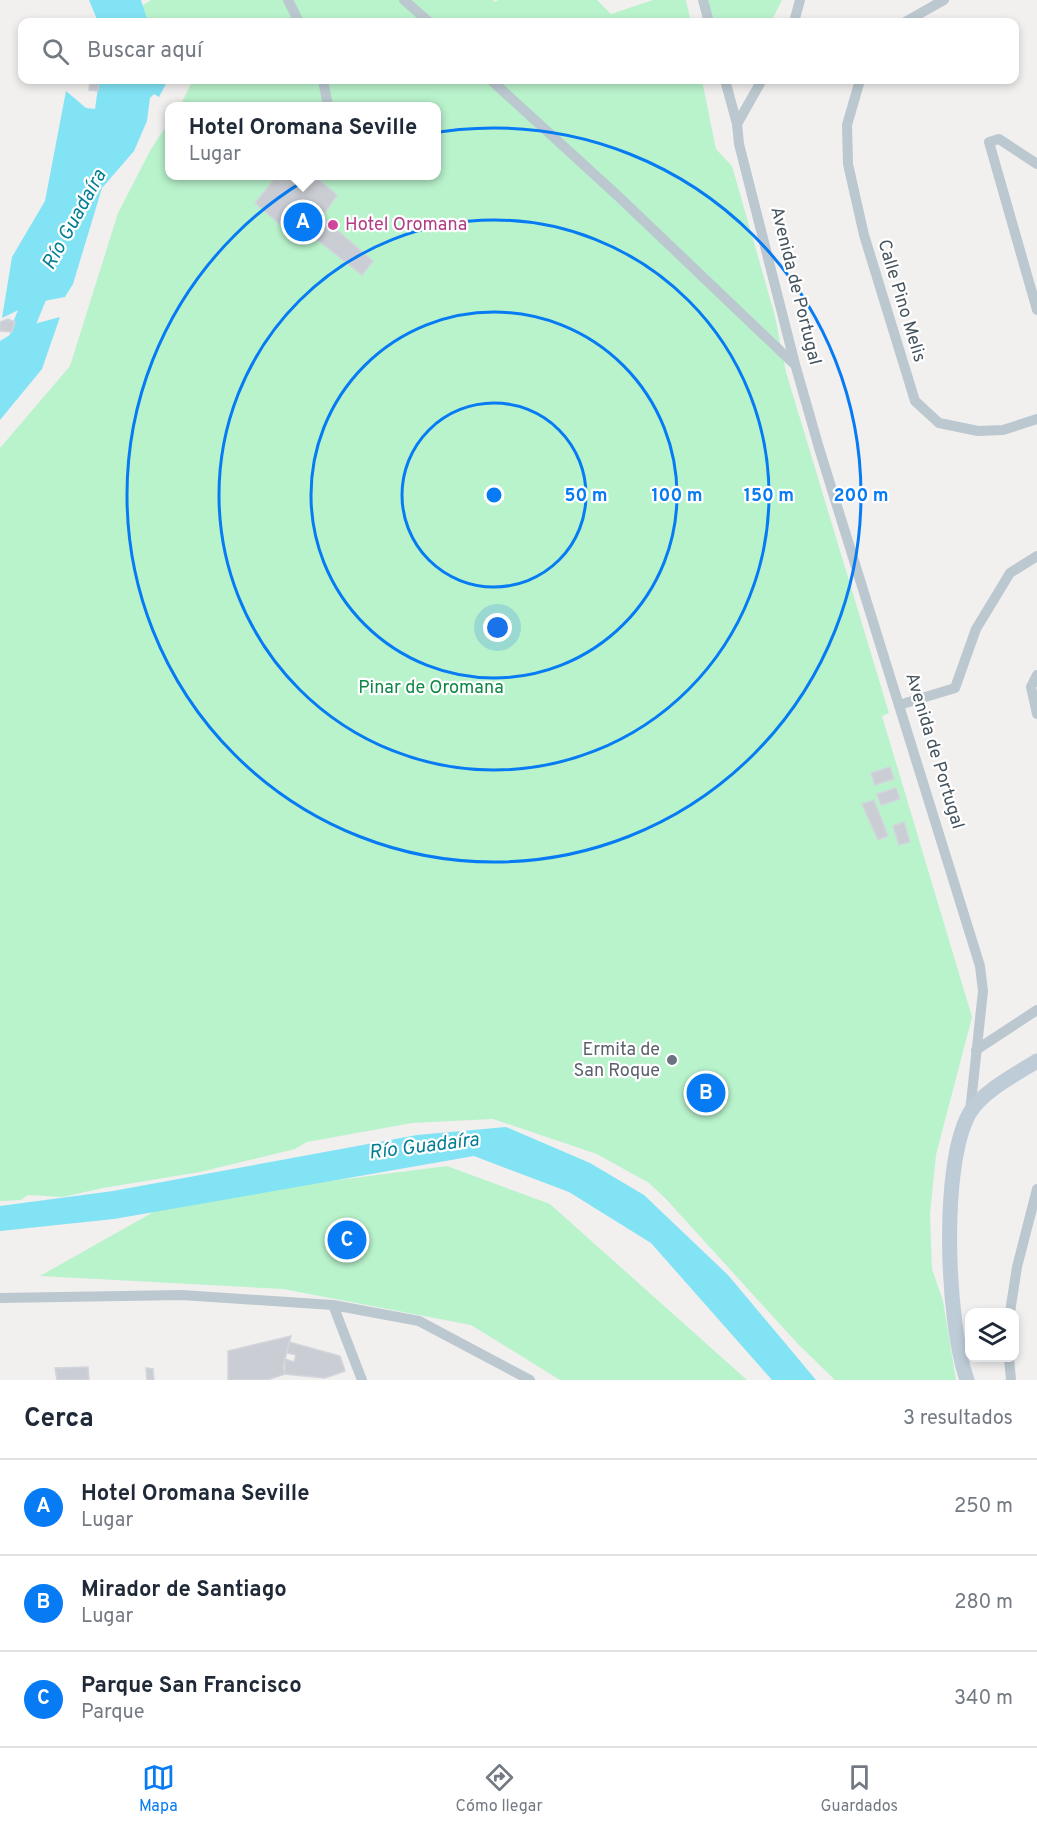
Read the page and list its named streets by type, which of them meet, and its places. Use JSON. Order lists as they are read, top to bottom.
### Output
{
  "streets": {
    "street": ["Avenida de Portugal", "Calle Pino Melis"]
  },
  "water": ["Río Guadaíra"],
  "parks": ["Pinar de Oromana"],
  "places": ["Hotel Oromana", "Ermita de San Roque"],
  "page": {
    "search": "Buscar aquí",
    "popup": ["Hotel Oromana Seville", "Lugar"],
    "pins": ["A", "B", "C"],
    "heading": ["Cerca", "3 resultados"],
    "list": [
      {
        "mark": "A",
        "name": "Hotel Oromana Seville",
        "note": "Lugar",
        "value": "250 m"
      },
      {
        "mark": "B",
        "name": "Mirador de Santiago",
        "note": "Lugar",
        "value": "280 m"
      },
      {
        "mark": "C",
        "name": "Parque San Francisco",
        "note": "Parque",
        "value": "340 m"
      }
    ],
    "nav": ["Mapa", "Cómo llegar", "Guardados"]
  },
  "rings": [
    "50 m",
    "100 m",
    "150 m",
    "200 m"
  ]
}
